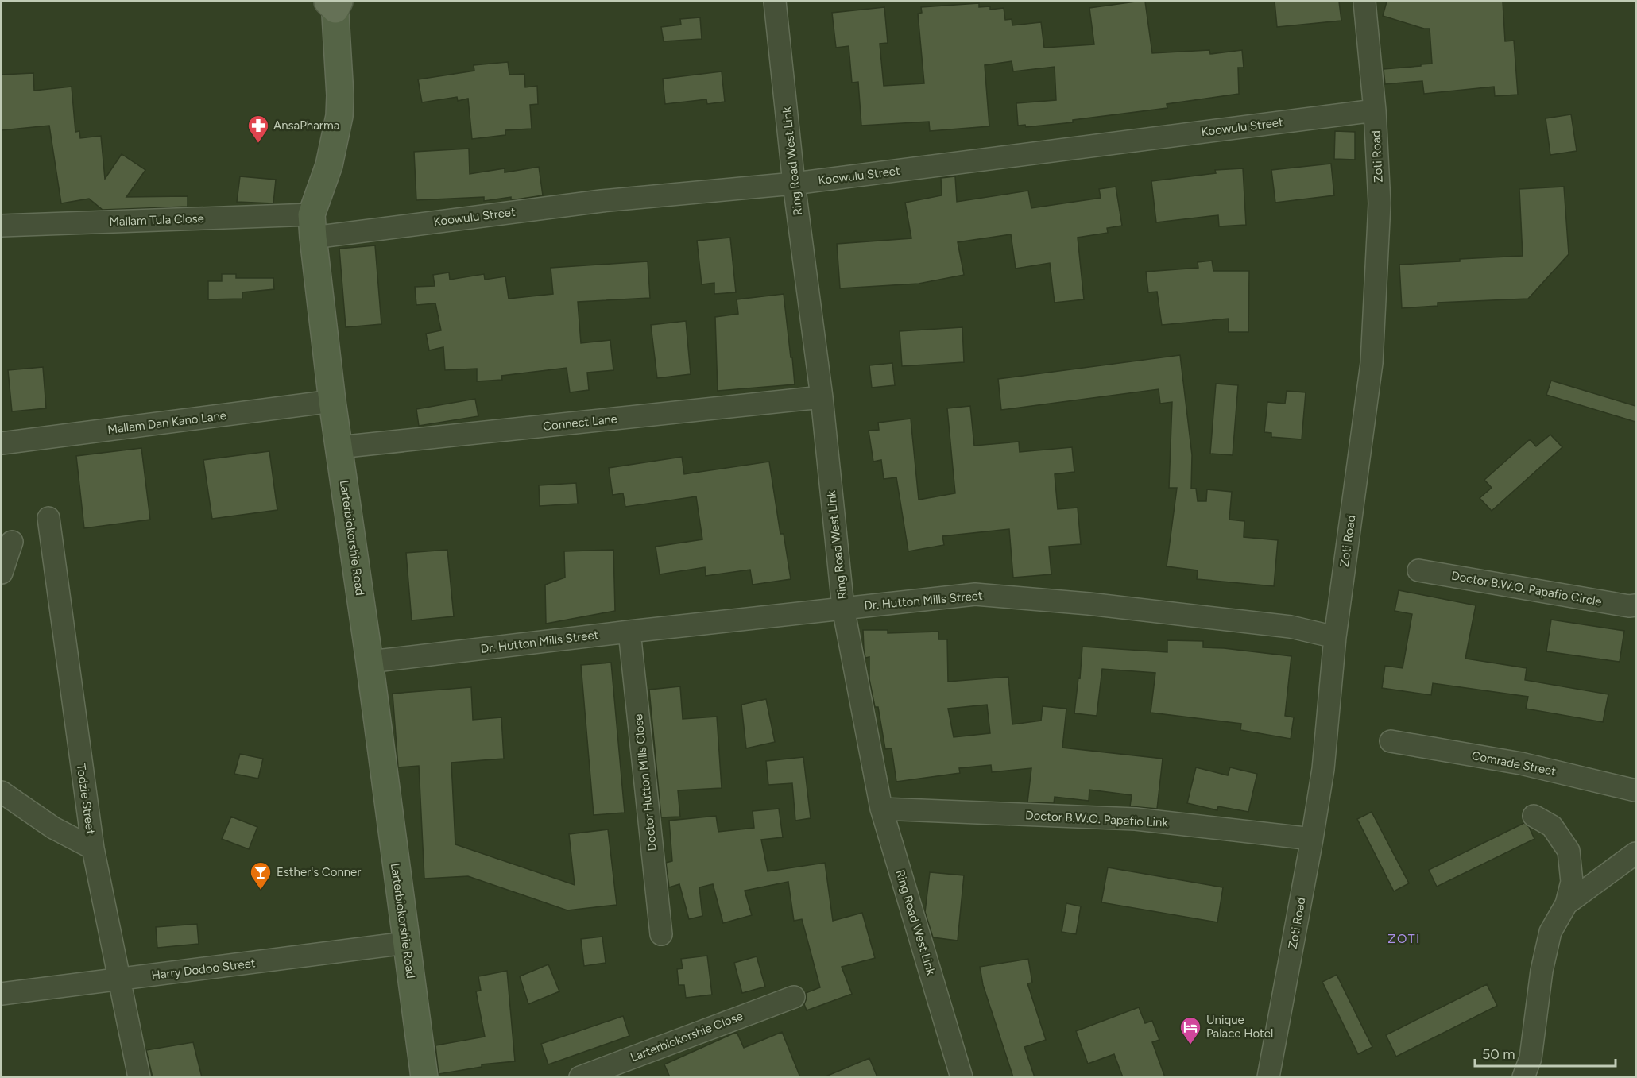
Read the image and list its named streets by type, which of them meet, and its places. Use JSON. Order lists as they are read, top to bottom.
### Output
{
  "streets": {
    "street": [
      "Koowulu Street",
      "Zoti Road",
      "Ring Road West Link",
      "Mallam Tula Close",
      "Mallam Dan Kano Lane",
      "Connect Lane",
      "Larterbiokorshie Road",
      "Doctor B.W.O. Papafio Circle",
      "Dr. Hutton Mills Street",
      "Comrade Street",
      "Doctor Hutton Mills Close",
      "Todzie Street",
      "Doctor B.W.O. Papafio Link",
      "Harry Dodoo Street",
      "Larterbiokorshie Close"
    ]
  },
  "crossings": [
    ["Koowulu Street", "Zoti Road"],
    ["Koowulu Street", "Ring Road West Link"],
    ["Koowulu Street", "Mallam Tula Close"],
    ["Koowulu Street", "Larterbiokorshie Road"],
    ["Zoti Road", "Dr. Hutton Mills Street"],
    ["Zoti Road", "Doctor B.W.O. Papafio Link"],
    ["Ring Road West Link", "Connect Lane"],
    ["Ring Road West Link", "Dr. Hutton Mills Street"],
    ["Ring Road West Link", "Doctor B.W.O. Papafio Link"],
    ["Mallam Tula Close", "Larterbiokorshie Road"],
    ["Mallam Dan Kano Lane", "Larterbiokorshie Road"],
    ["Connect Lane", "Larterbiokorshie Road"],
    ["Larterbiokorshie Road", "Dr. Hutton Mills Street"],
    ["Larterbiokorshie Road", "Harry Dodoo Street"],
    ["Dr. Hutton Mills Street", "Doctor Hutton Mills Close"],
    ["Todzie Street", "Harry Dodoo Street"]
  ],
  "districts": ["ZOTI"],
  "places": {
    "pharmacy": ["AnsaPharma"],
    "bar": ["Esther's Conner"],
    "hotel": ["Unique Palace Hotel"]
  },
  "scale_bar": "50 m"
}
